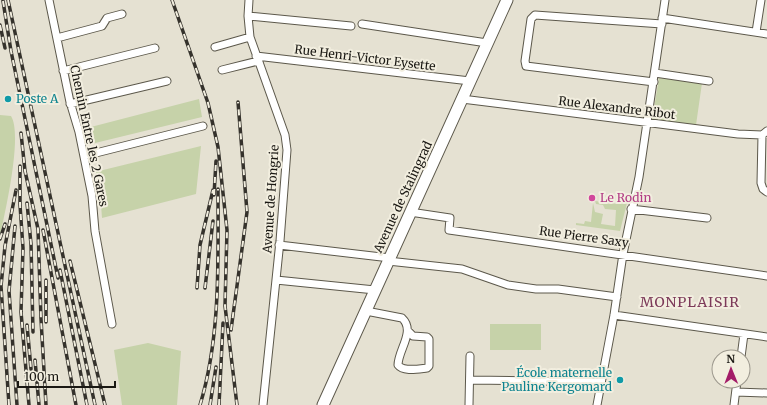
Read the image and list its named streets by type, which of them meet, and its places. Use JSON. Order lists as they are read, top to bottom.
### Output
{
  "streets": {
    "main road": ["Avenue de Stalingrad"],
    "street": [
      "Rue Henri-Victor Eysette",
      "Rue Alexandre Ribot",
      "Chemin Entre les 2 Gares",
      "Avenue de Hongrie",
      "Rue Pierre Saxy"
    ]
  },
  "crossings": [
    ["Rue Henri-Victor Eysette", "Avenue de Stalingrad"],
    ["Rue Henri-Victor Eysette", "Avenue de Hongrie"],
    ["Rue Alexandre Ribot", "Avenue de Stalingrad"],
    ["Avenue de Stalingrad", "Rue Pierre Saxy"]
  ],
  "districts": ["MONPLAISIR"],
  "places": ["Poste A", "Le Rodin", "École maternelle Pauline Kergomard"],
  "scale_bar": "100 m",
  "north": "top"
}
